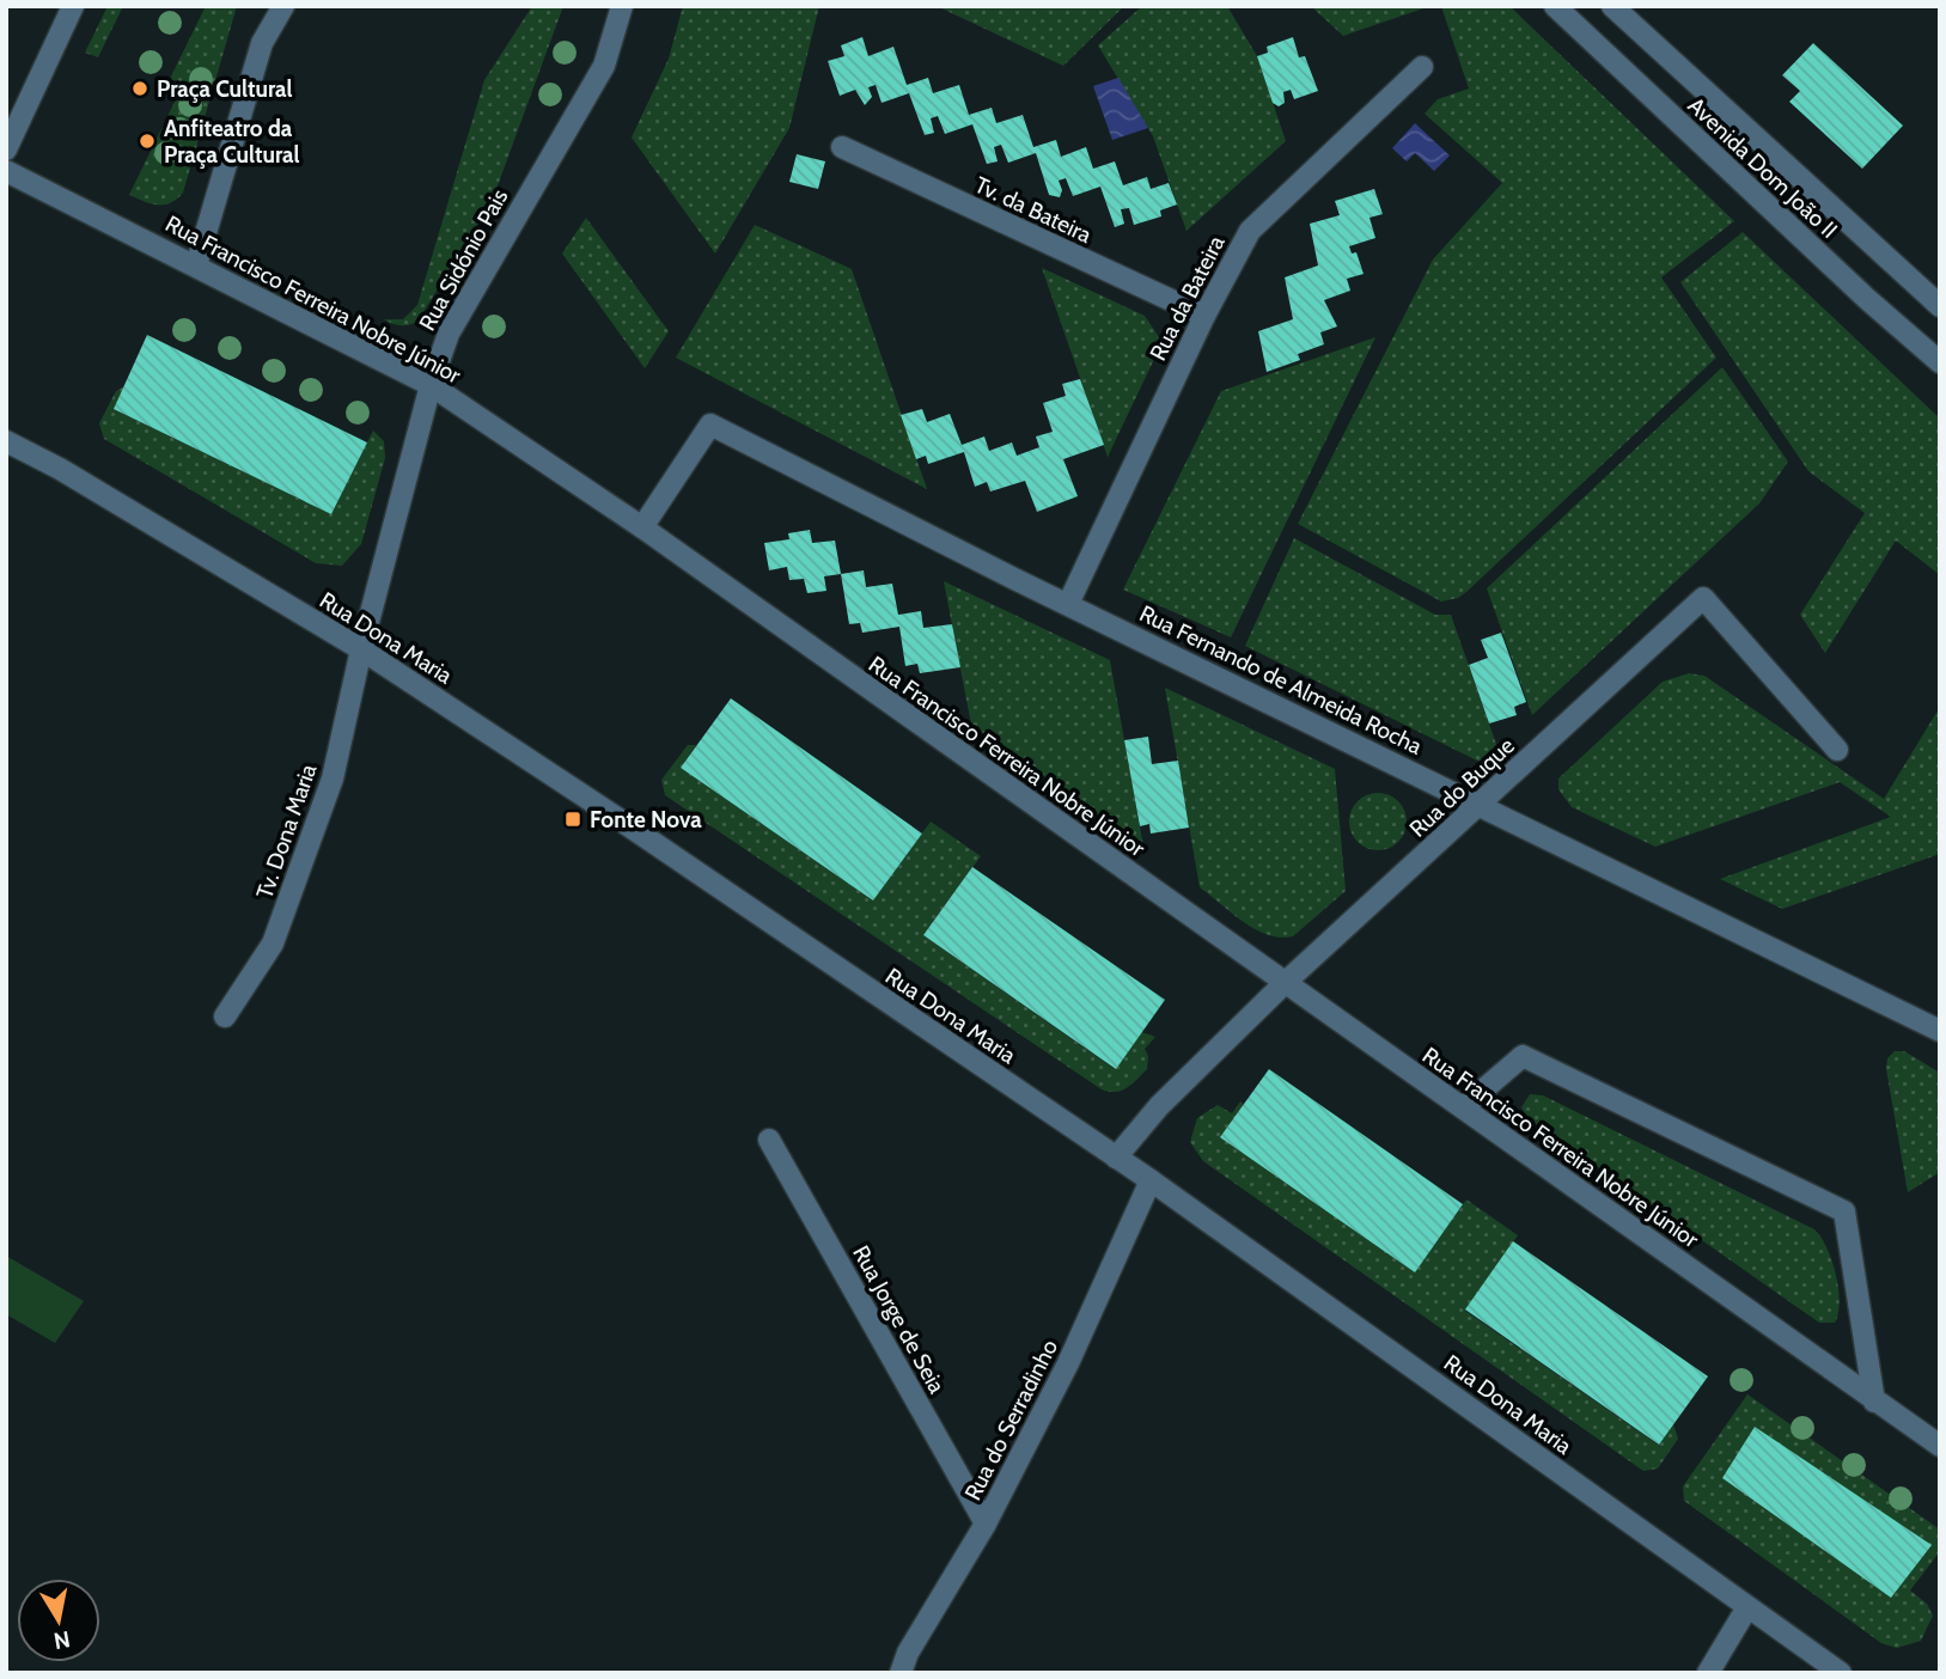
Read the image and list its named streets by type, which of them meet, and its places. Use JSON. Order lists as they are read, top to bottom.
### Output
{
  "streets": {
    "street": [
      "Avenida Dom João II",
      "Tv. da Bateira",
      "Rua Sidónio Pais",
      "Rua da Bateira",
      "Rua Francisco Ferreira Nobre Júnior",
      "Rua Dona Maria",
      "Rua Fernando de Almeida Rocha",
      "Rua do Buque",
      "Tv. Dona Maria",
      "Rua Jorge de Seia",
      "Rua do Serradinho"
    ]
  },
  "crossings": [
    ["Tv. da Bateira", "Rua da Bateira"],
    ["Rua Sidónio Pais", "Rua Francisco Ferreira Nobre Júnior"],
    ["Rua Sidónio Pais", "Rua Dona Maria"],
    ["Rua Sidónio Pais", "Tv. Dona Maria"],
    ["Rua da Bateira", "Rua Fernando de Almeida Rocha"],
    ["Rua Francisco Ferreira Nobre Júnior", "Rua Fernando de Almeida Rocha"],
    ["Rua Francisco Ferreira Nobre Júnior", "Rua do Buque"],
    ["Rua Dona Maria", "Rua do Buque"],
    ["Rua Dona Maria", "Tv. Dona Maria"],
    ["Rua Dona Maria", "Rua do Serradinho"],
    ["Rua Fernando de Almeida Rocha", "Rua do Buque"],
    ["Rua Jorge de Seia", "Rua do Serradinho"]
  ],
  "places": {
    "other": ["Praça Cultural", "Anfiteatro da Praça Cultural"],
    "transit": ["Fonte Nova"]
  },
  "north": "bottom"
}
